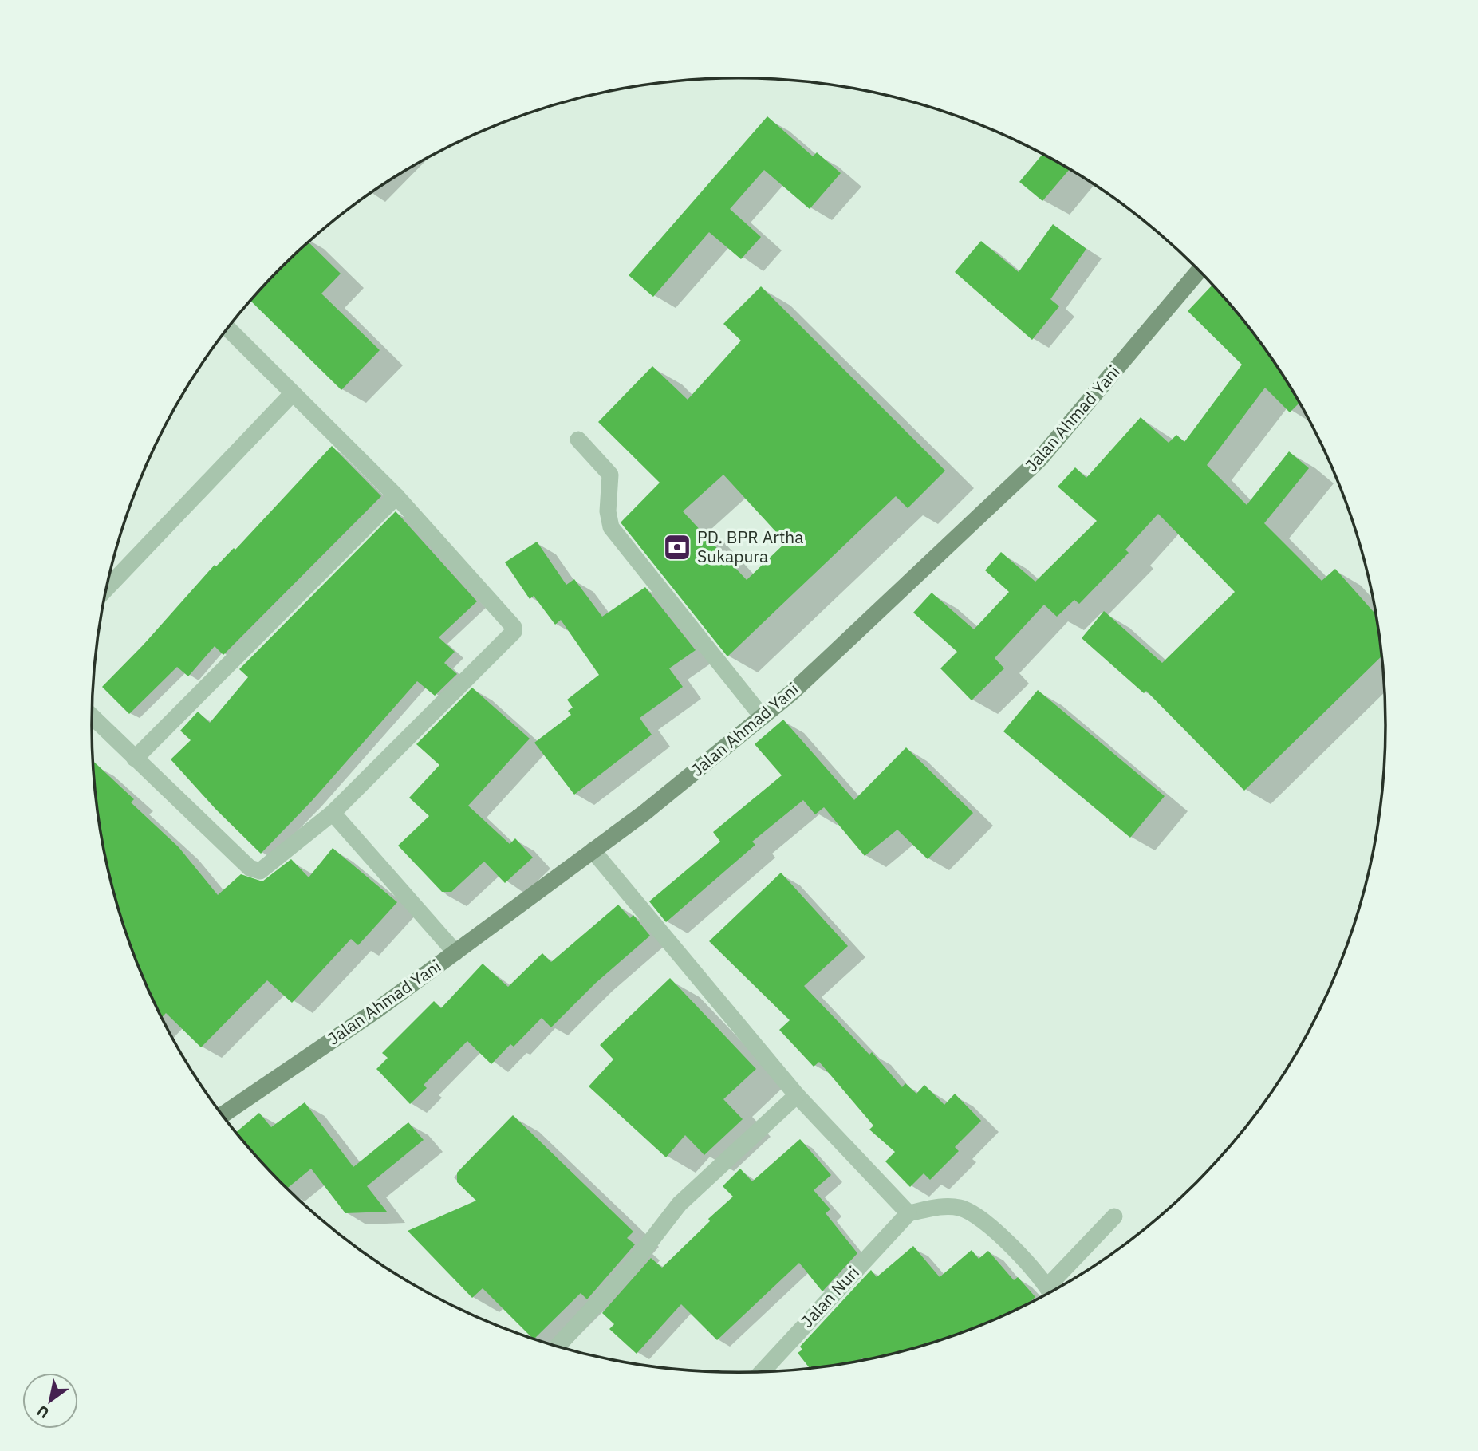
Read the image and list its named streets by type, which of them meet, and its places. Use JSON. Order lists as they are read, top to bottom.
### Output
{
  "streets": {
    "street": ["Jalan Ahmad Yani", "Jalan Nuri"]
  },
  "places": {
    "bank": ["PD. BPR Artha Sukapura"]
  },
  "north": "bottom left"
}
